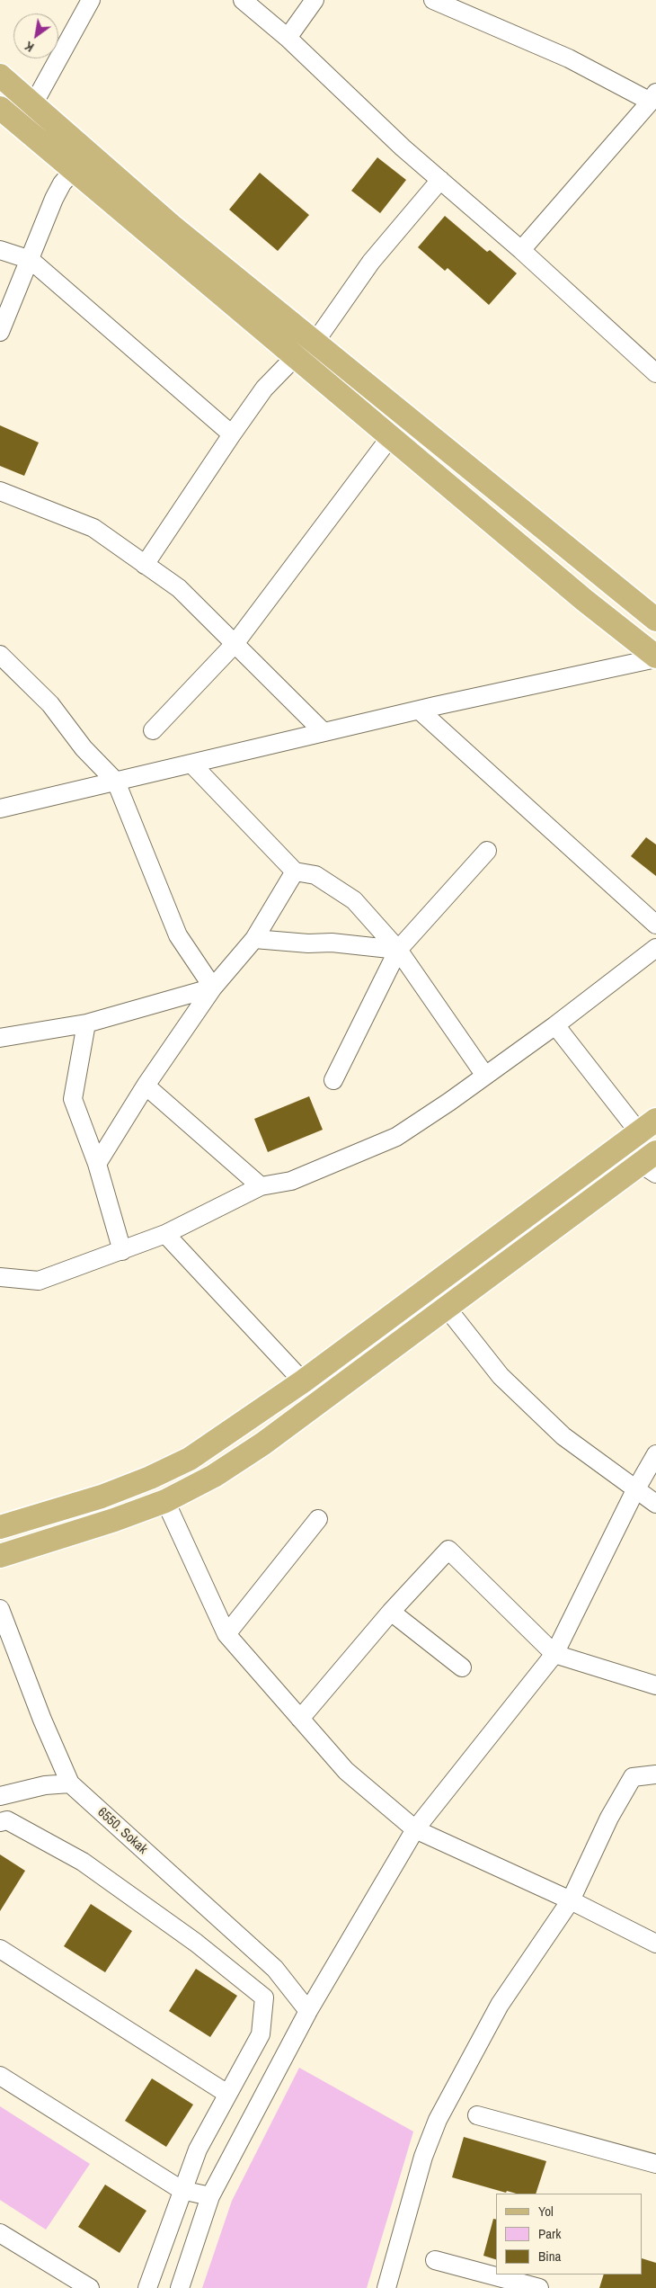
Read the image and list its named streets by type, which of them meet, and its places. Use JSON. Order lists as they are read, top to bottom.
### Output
{
  "streets": {
    "street": ["6550. Sokak"]
  },
  "legend": ["Yol", "Park", "Bina"],
  "north": "bottom left"
}
